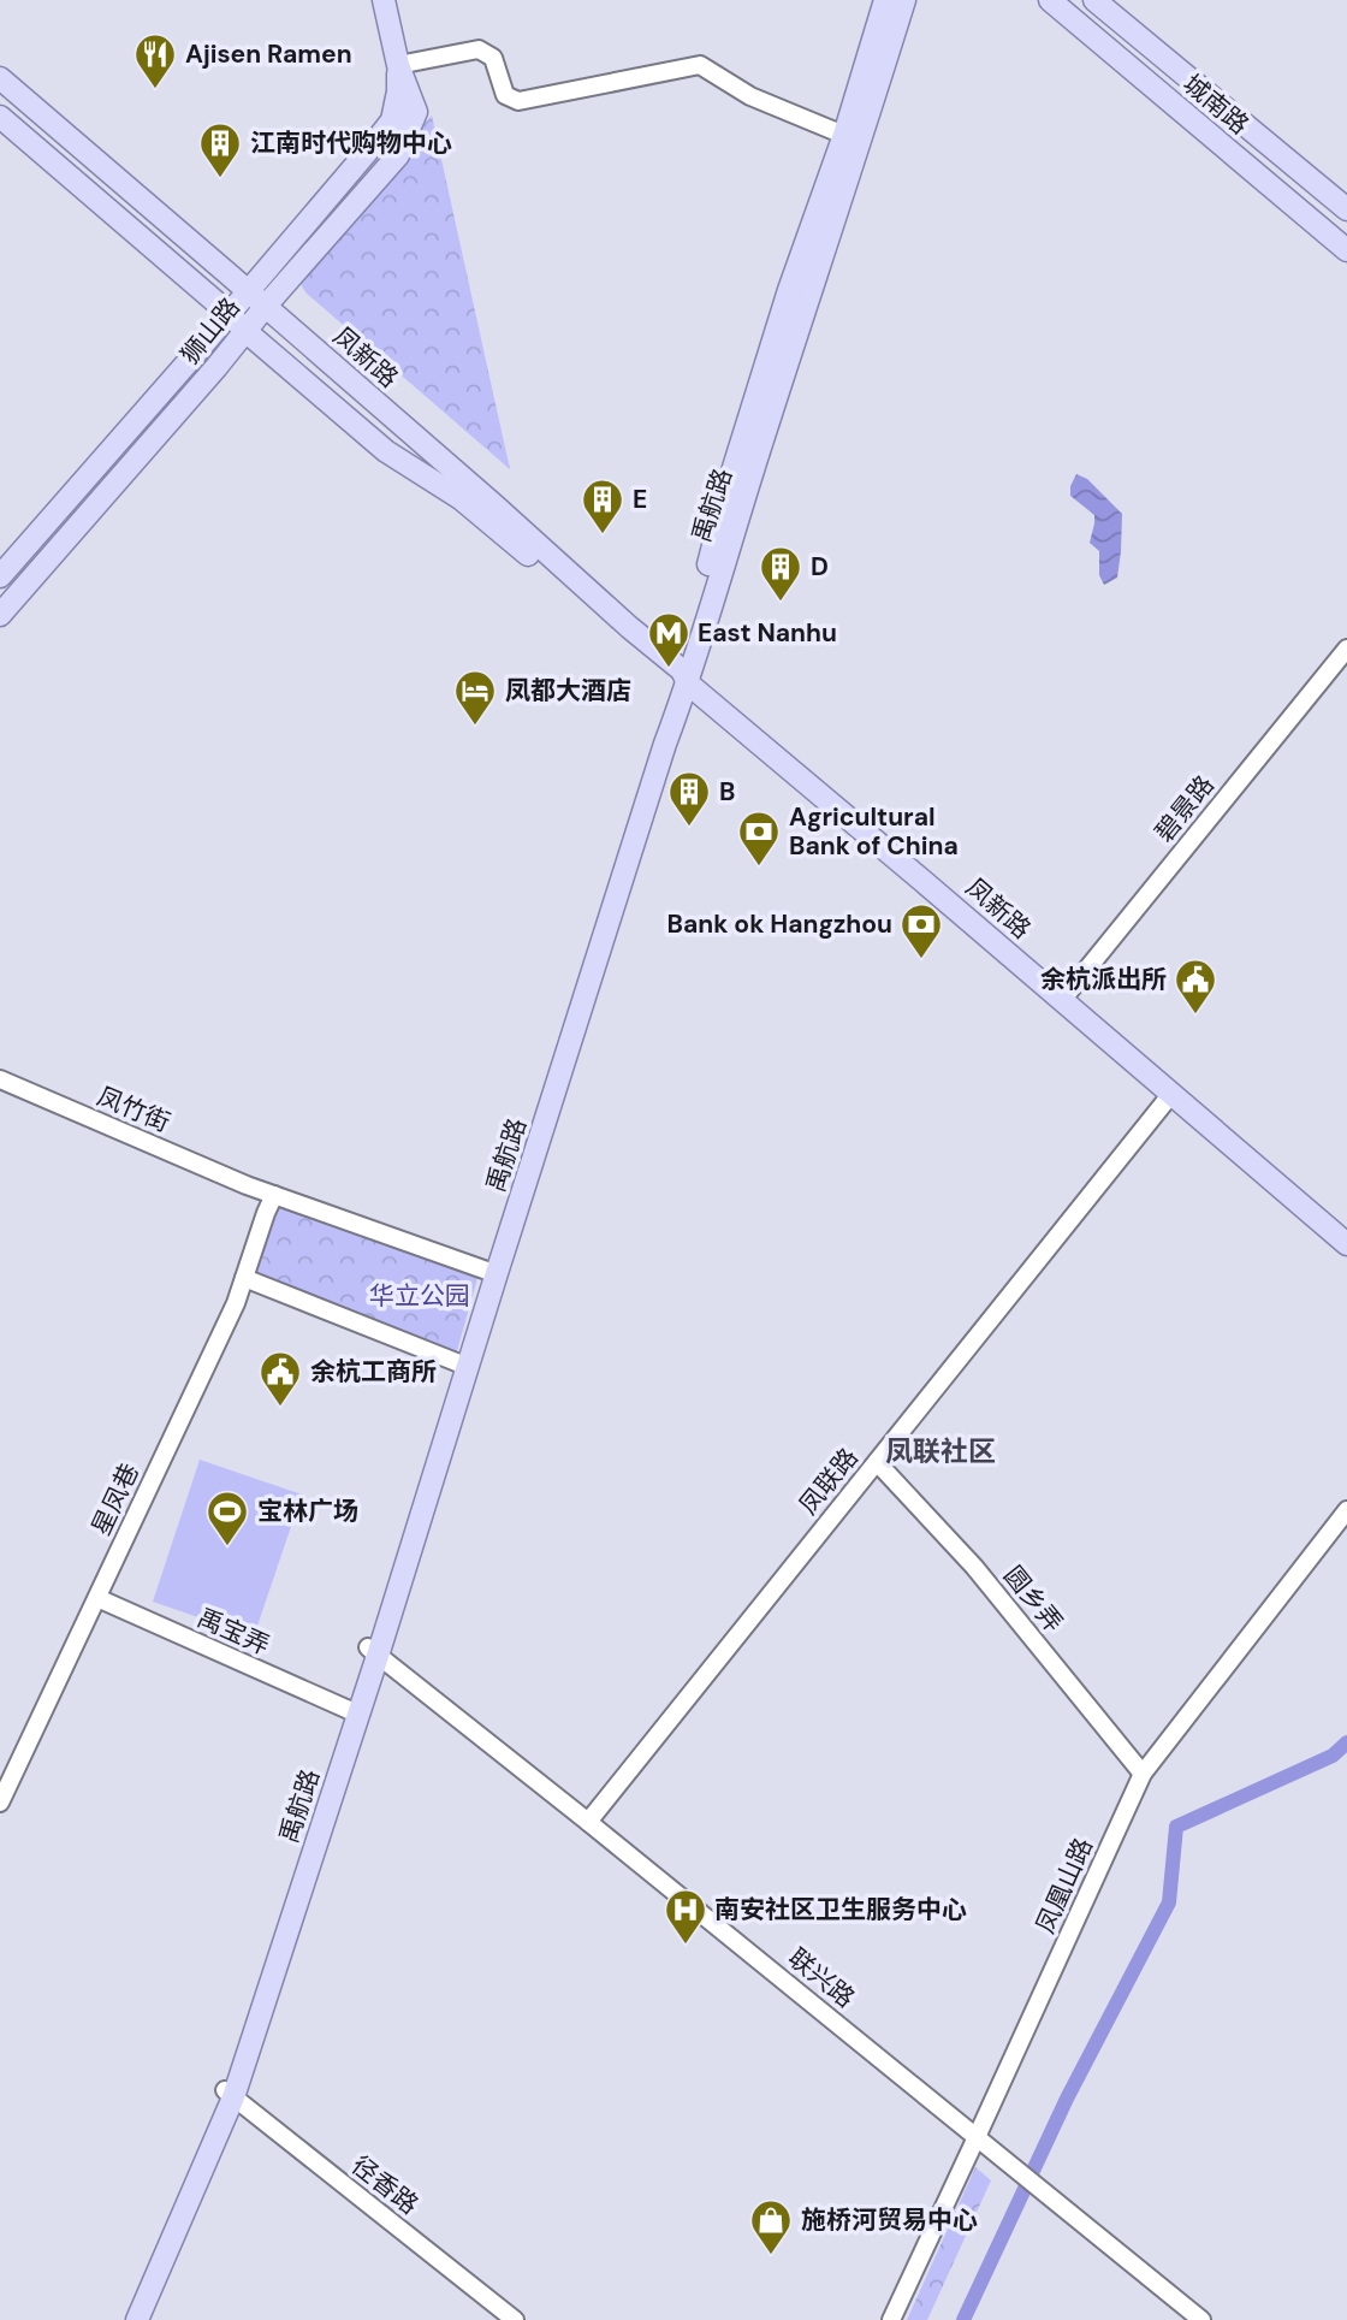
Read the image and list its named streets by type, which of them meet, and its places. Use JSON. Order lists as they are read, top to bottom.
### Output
{
  "streets": {
    "main road": [
      "城南路",
      "狮山路",
      "凤新路",
      "禹航路"
    ],
    "street": [
      "碧景路",
      "凤竹街",
      "凤联路",
      "星凤巷",
      "圆乡弄",
      "禹宝弄",
      "凤凰山路",
      "联兴路",
      "径香路"
    ]
  },
  "crossings": [
    ["狮山路", "凤新路"],
    ["凤新路", "禹航路"],
    ["凤新路", "碧景路"],
    ["凤新路", "凤联路"],
    ["禹航路", "凤竹街"],
    ["禹航路", "禹宝弄"],
    ["禹航路", "联兴路"],
    ["禹航路", "径香路"],
    ["凤竹街", "星凤巷"],
    ["凤联路", "圆乡弄"],
    ["凤联路", "联兴路"],
    ["星凤巷", "禹宝弄"],
    ["圆乡弄", "凤凰山路"],
    ["凤凰山路", "联兴路"]
  ],
  "districts": ["凤联社区"],
  "parks": ["华立公园"],
  "places": {
    "restaurant": ["Ajisen Ramen"],
    "building": [
      "江南时代购物中心",
      "E",
      "D",
      "B"
    ],
    "metro station": ["East Nanhu"],
    "hotel": ["凤都大酒店"],
    "bank": ["Agricultural Bank of China", "Bank ok Hangzhou"],
    "public building": ["余杭派出所", "余杭工商所"],
    "sports": ["宝林广场"],
    "hospital": ["南安社区卫生服务中心"],
    "shop": ["施桥河贸易中心"]
  }
}
